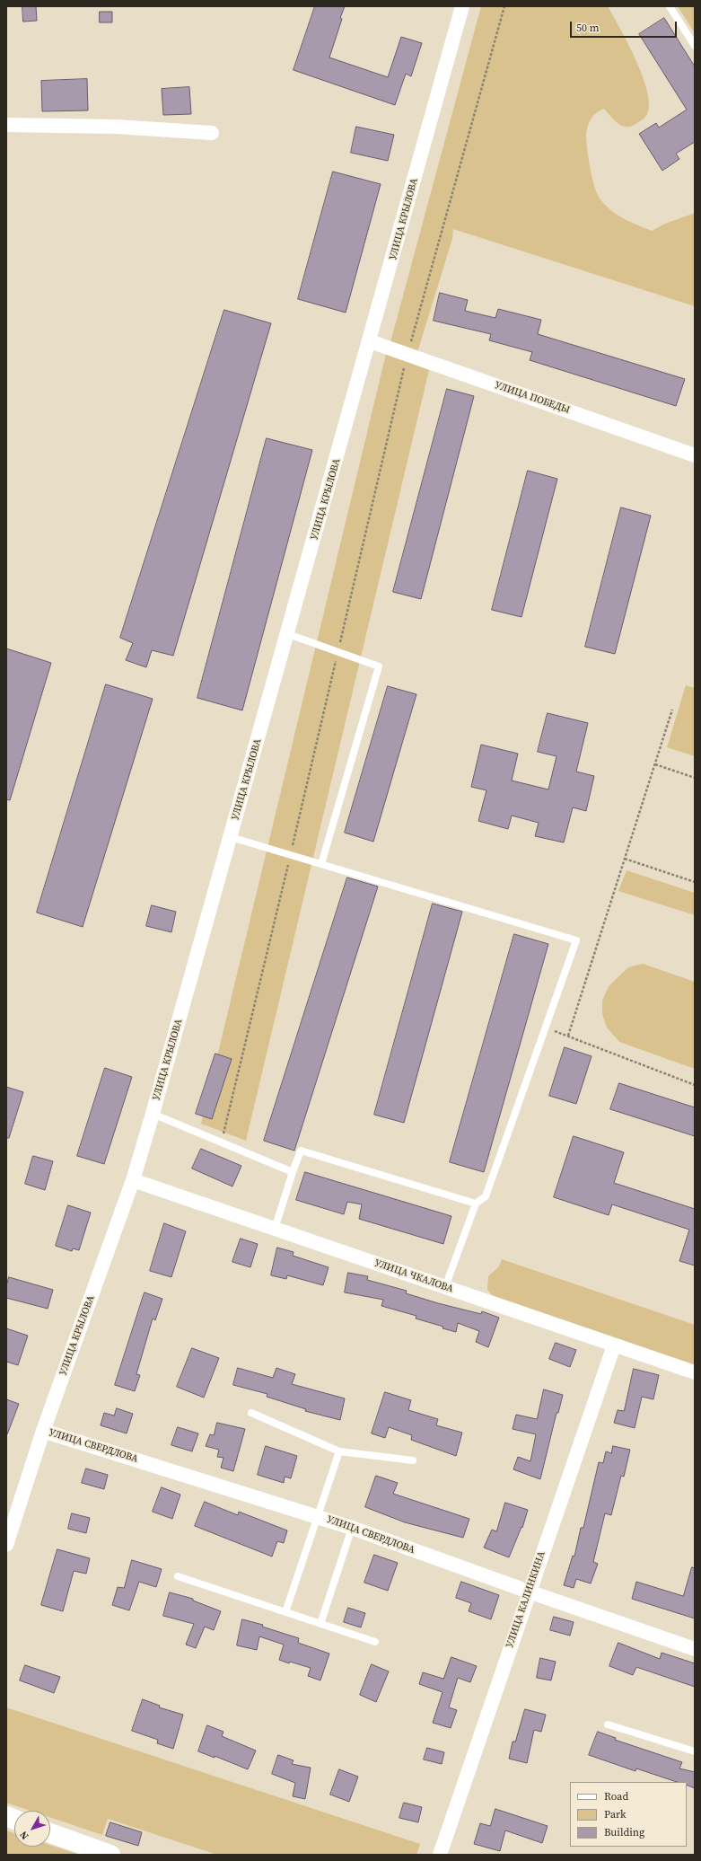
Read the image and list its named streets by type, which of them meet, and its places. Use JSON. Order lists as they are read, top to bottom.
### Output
{
  "streets": {
    "street": [
      "УЛИЦА КРЫЛОВА",
      "УЛИЦА ПОБЕДЫ",
      "УЛИЦА ЧКАЛОВА",
      "УЛИЦА СВЕРДЛОВА",
      "УЛИЦА КАЛИНКИНА"
    ]
  },
  "crossings": [
    ["УЛИЦА КРЫЛОВА", "УЛИЦА ПОБЕДЫ"],
    ["УЛИЦА КРЫЛОВА", "УЛИЦА ЧКАЛОВА"],
    ["УЛИЦА КРЫЛОВА", "УЛИЦА СВЕРДЛОВА"],
    ["УЛИЦА ЧКАЛОВА", "УЛИЦА КАЛИНКИНА"],
    ["УЛИЦА СВЕРДЛОВА", "УЛИЦА КАЛИНКИНА"]
  ],
  "legend": ["Road", "Park", "Building"],
  "scale_bar": "50 m",
  "north": "bottom left"
}
